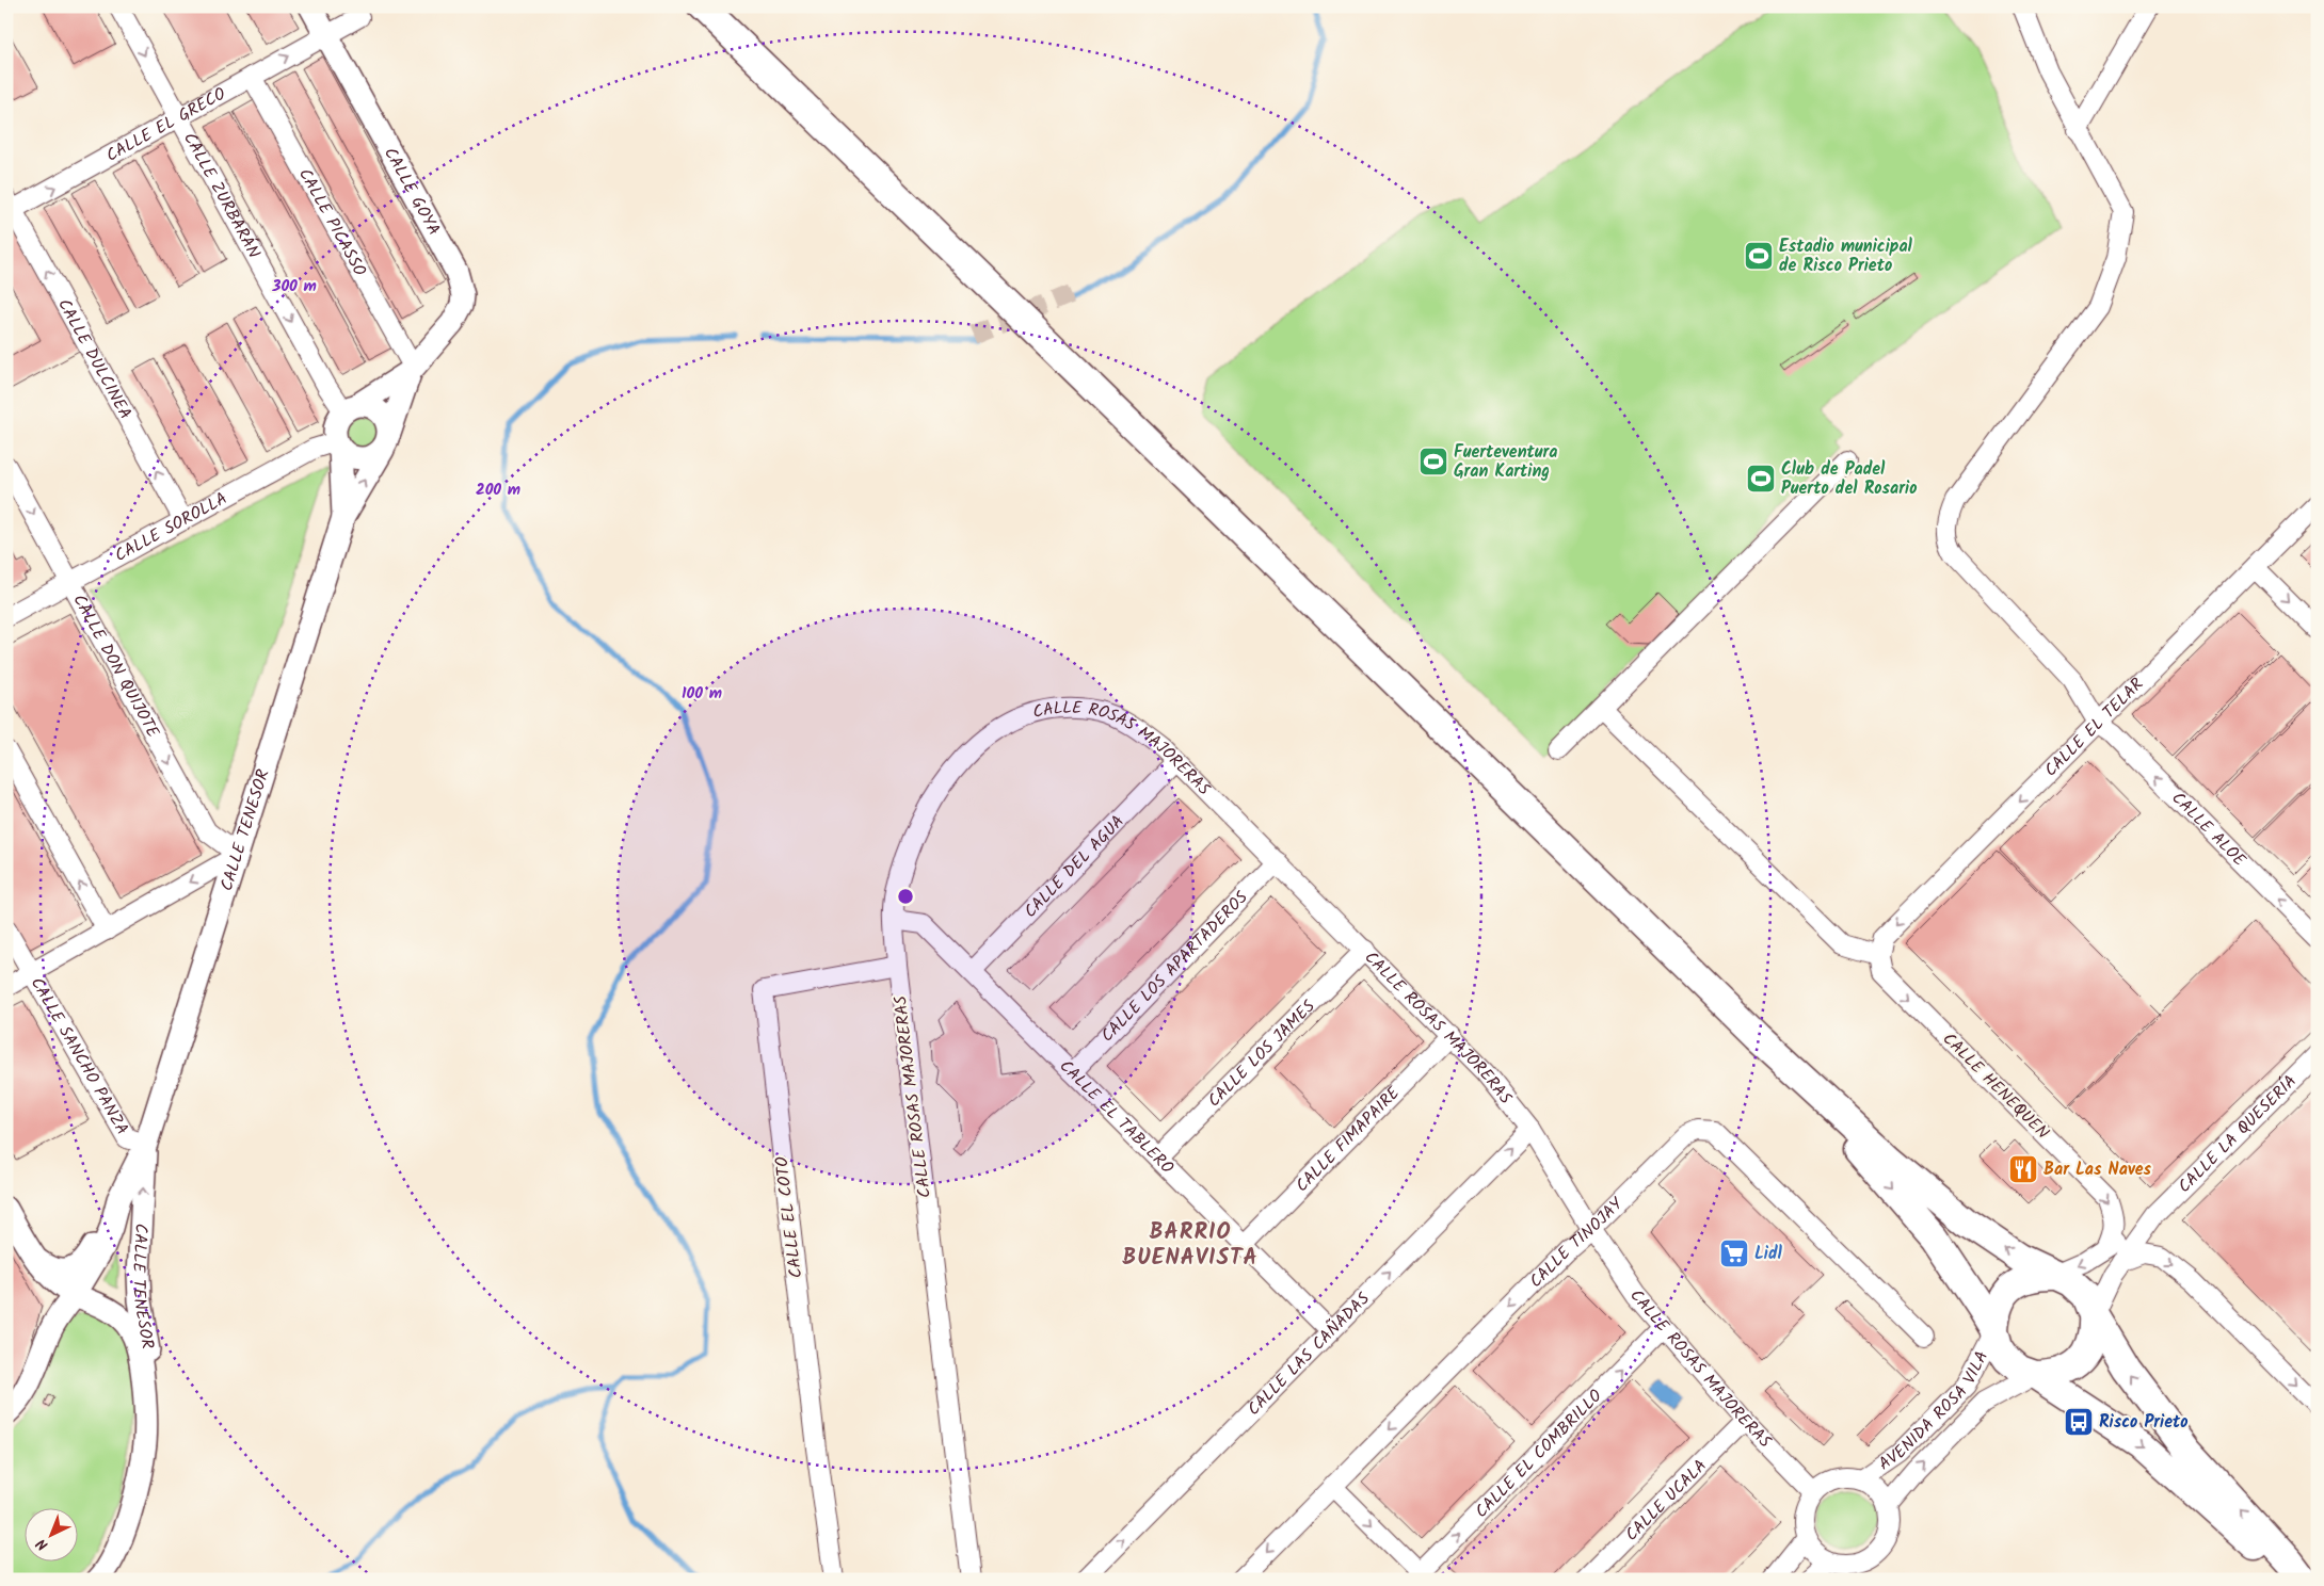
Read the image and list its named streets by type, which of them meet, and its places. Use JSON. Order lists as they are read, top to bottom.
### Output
{
  "streets": {
    "street": [
      "CALLE EL GRECO",
      "CALLE GOYA",
      "CALLE ZURBARÁN",
      "CALLE PICASSO",
      "CALLE DULCINEA",
      "CALLE SOROLLA",
      "CALLE DON QUIJOTE",
      "CALLE EL TELAR",
      "CALLE ROSAS MAJORERAS",
      "CALLE ALOE",
      "CALLE TENESOR",
      "CALLE DEL AGUA",
      "CALLE LOS APARTADEROS",
      "CALLE LOS JAMES",
      "CALLE SANCHO PANZA",
      "CALLE HENEQUEN",
      "CALLE EL TABLERO",
      "CALLE LA QUESERÍA",
      "CALLE FIMAPAIRE",
      "CALLE EL COTO",
      "CALLE TINOJAY",
      "CALLE LAS CAÑADAS",
      "AVENIDA ROSA VILA",
      "CALLE EL COMBRILLO",
      "CALLE UCALA"
    ]
  },
  "crossings": [
    ["CALLE EL GRECO", "CALLE GOYA"],
    ["CALLE EL GRECO", "CALLE ZURBARÁN"],
    ["CALLE EL GRECO", "CALLE PICASSO"],
    ["CALLE EL GRECO", "CALLE DULCINEA"],
    ["CALLE GOYA", "CALLE ZURBARÁN"],
    ["CALLE GOYA", "CALLE PICASSO"],
    ["CALLE GOYA", "CALLE SOROLLA"],
    ["CALLE GOYA", "CALLE TENESOR"],
    ["CALLE ZURBARÁN", "CALLE SOROLLA"],
    ["CALLE ZURBARÁN", "CALLE TENESOR"],
    ["CALLE DULCINEA", "CALLE SOROLLA"],
    ["CALLE SOROLLA", "CALLE DON QUIJOTE"],
    ["CALLE SOROLLA", "CALLE TENESOR"],
    ["CALLE DON QUIJOTE", "CALLE TENESOR"],
    ["CALLE EL TELAR", "CALLE ALOE"],
    ["CALLE EL TELAR", "CALLE HENEQUEN"],
    ["CALLE ROSAS MAJORERAS", "CALLE DEL AGUA"],
    ["CALLE ROSAS MAJORERAS", "CALLE LOS APARTADEROS"],
    ["CALLE ROSAS MAJORERAS", "CALLE LOS JAMES"],
    ["CALLE ROSAS MAJORERAS", "CALLE EL TABLERO"],
    ["CALLE ROSAS MAJORERAS", "CALLE FIMAPAIRE"],
    ["CALLE ROSAS MAJORERAS", "CALLE EL COTO"],
    ["CALLE ROSAS MAJORERAS", "CALLE TINOJAY"],
    ["CALLE ROSAS MAJORERAS", "CALLE LAS CAÑADAS"],
    ["CALLE ROSAS MAJORERAS", "AVENIDA ROSA VILA"],
    ["CALLE ROSAS MAJORERAS", "CALLE EL COMBRILLO"],
    ["CALLE ROSAS MAJORERAS", "CALLE UCALA"],
    ["CALLE TENESOR", "CALLE SANCHO PANZA"],
    ["CALLE DEL AGUA", "CALLE EL TABLERO"],
    ["CALLE LOS APARTADEROS", "CALLE EL TABLERO"],
    ["CALLE LOS JAMES", "CALLE EL TABLERO"],
    ["CALLE HENEQUEN", "CALLE LA QUESERÍA"],
    ["CALLE EL TABLERO", "CALLE FIMAPAIRE"],
    ["CALLE EL TABLERO", "CALLE LAS CAÑADAS"],
    ["CALLE LA QUESERÍA", "AVENIDA ROSA VILA"]
  ],
  "one_way": [
    "CALLE EL GRECO",
    "CALLE ZURBARÁN",
    "CALLE DULCINEA",
    "CALLE EL TELAR",
    "CALLE ALOE",
    "CALLE HENEQUEN",
    "CALLE TINOJAY",
    "CALLE LAS CAÑADAS",
    "CALLE EL COMBRILLO"
  ],
  "districts": ["BARRIO BUENAVISTA"],
  "places": {
    "sports": ["Estadio municipal de Risco Prieto", "Fuerteventura Gran Karting", "Club de Padel Puerto del Rosario"],
    "restaurant": ["Bar Las Naves"],
    "supermarket": ["Lidl"],
    "bus stop": ["Risco Prieto"]
  },
  "north": "bottom left",
  "rings": ["300 m", "200 m", "100 m"]
}
